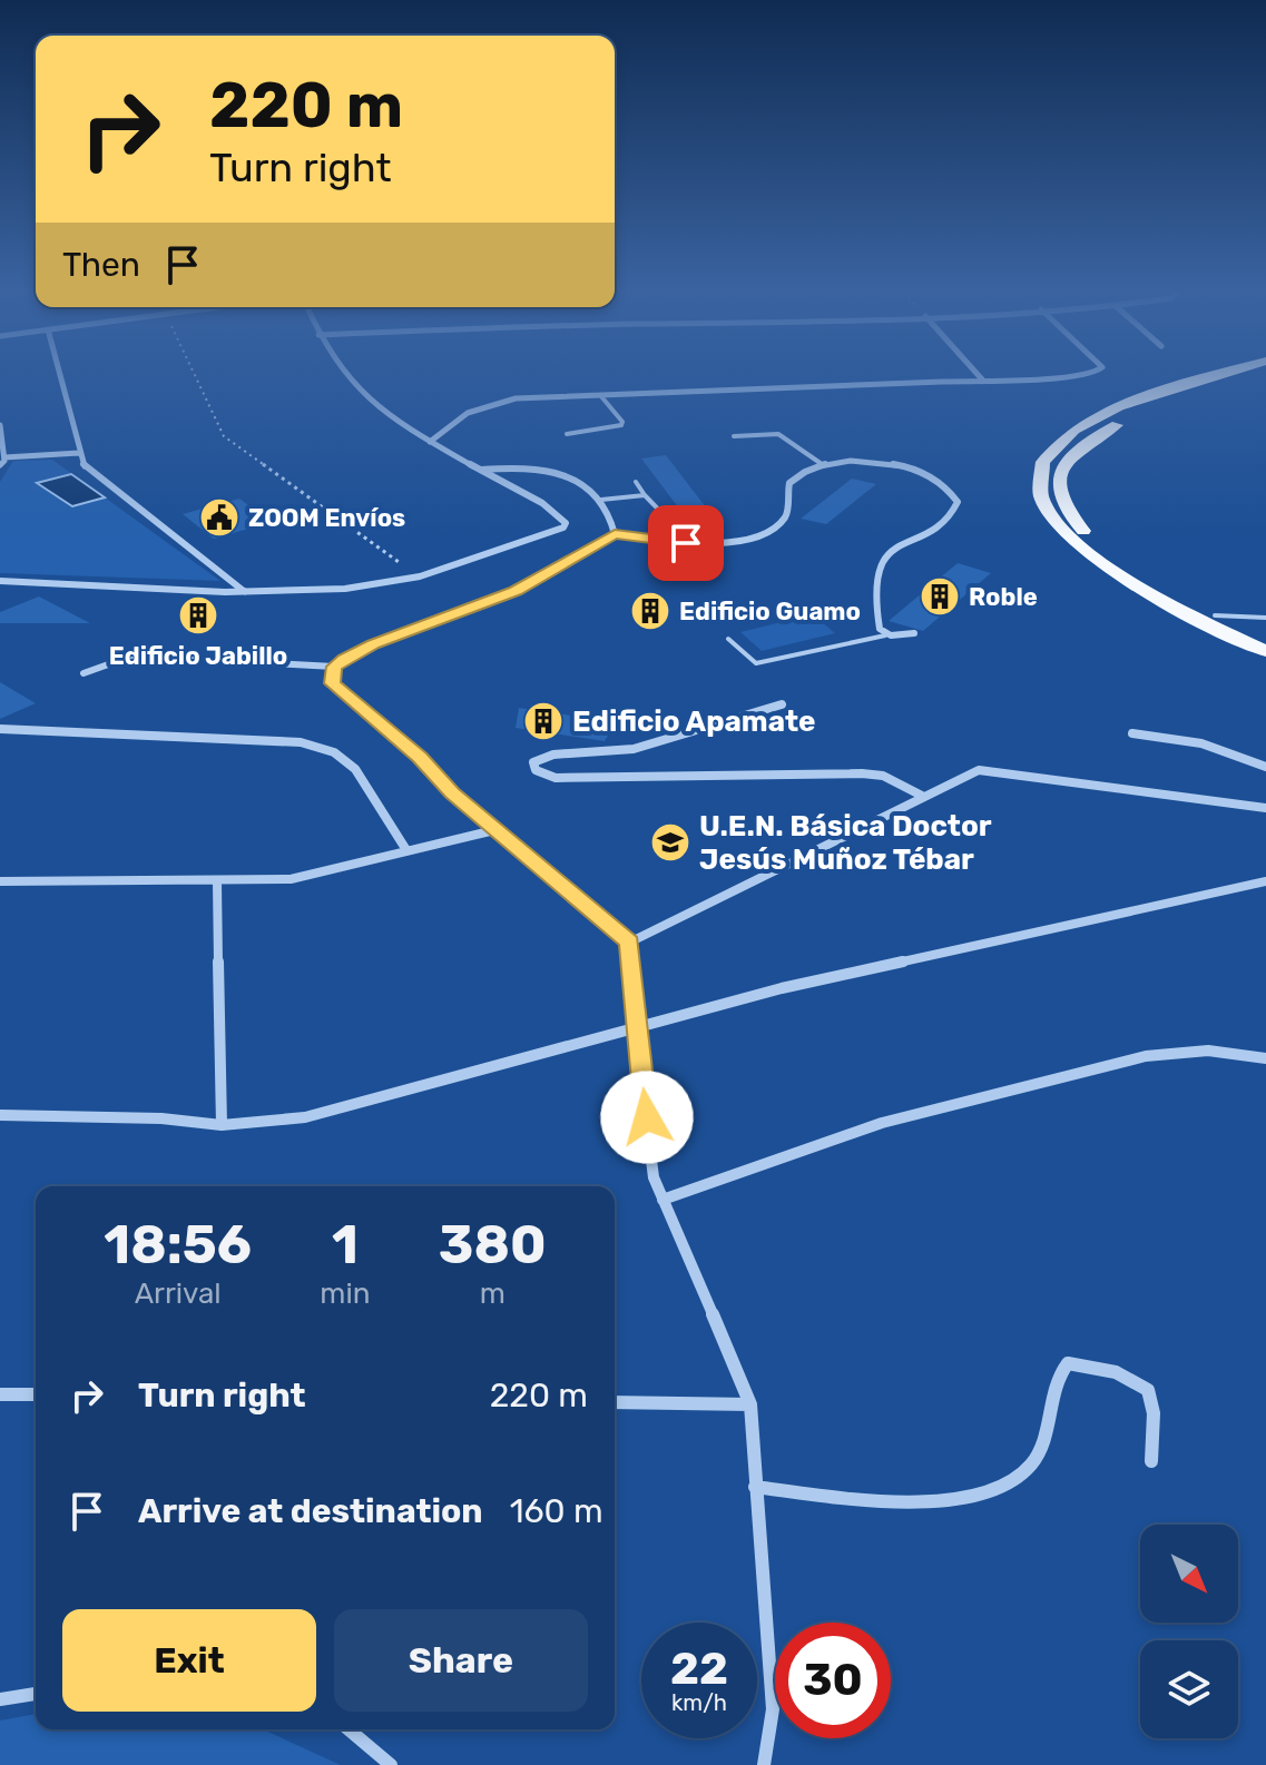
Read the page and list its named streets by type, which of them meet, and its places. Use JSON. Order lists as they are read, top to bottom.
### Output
{
  "places": {
    "public building": ["ZOOM Envíos"],
    "building": [
      "Roble",
      "Edificio Guamo",
      "Edificio Jabillo",
      "Edificio Apamate"
    ],
    "school or university": ["U.E.N. Básica Doctor Jesús Muñoz Tébar"]
  },
  "north": "bottom right",
  "page": {
    "turn": ["220 m", "Turn right"],
    "then": "Then",
    "eta": [
      "18:56",
      "Arrival",
      "1",
      "min",
      "380",
      "m"
    ],
    "list": [
      {
        "name": "Turn right",
        "value": "220 m"
      },
      {
        "name": "Arrive at destination",
        "value": "160 m"
      }
    ],
    "buttons": ["Exit", "Share"],
    "speed": "22 km/h",
    "limit": "30"
  }
}
